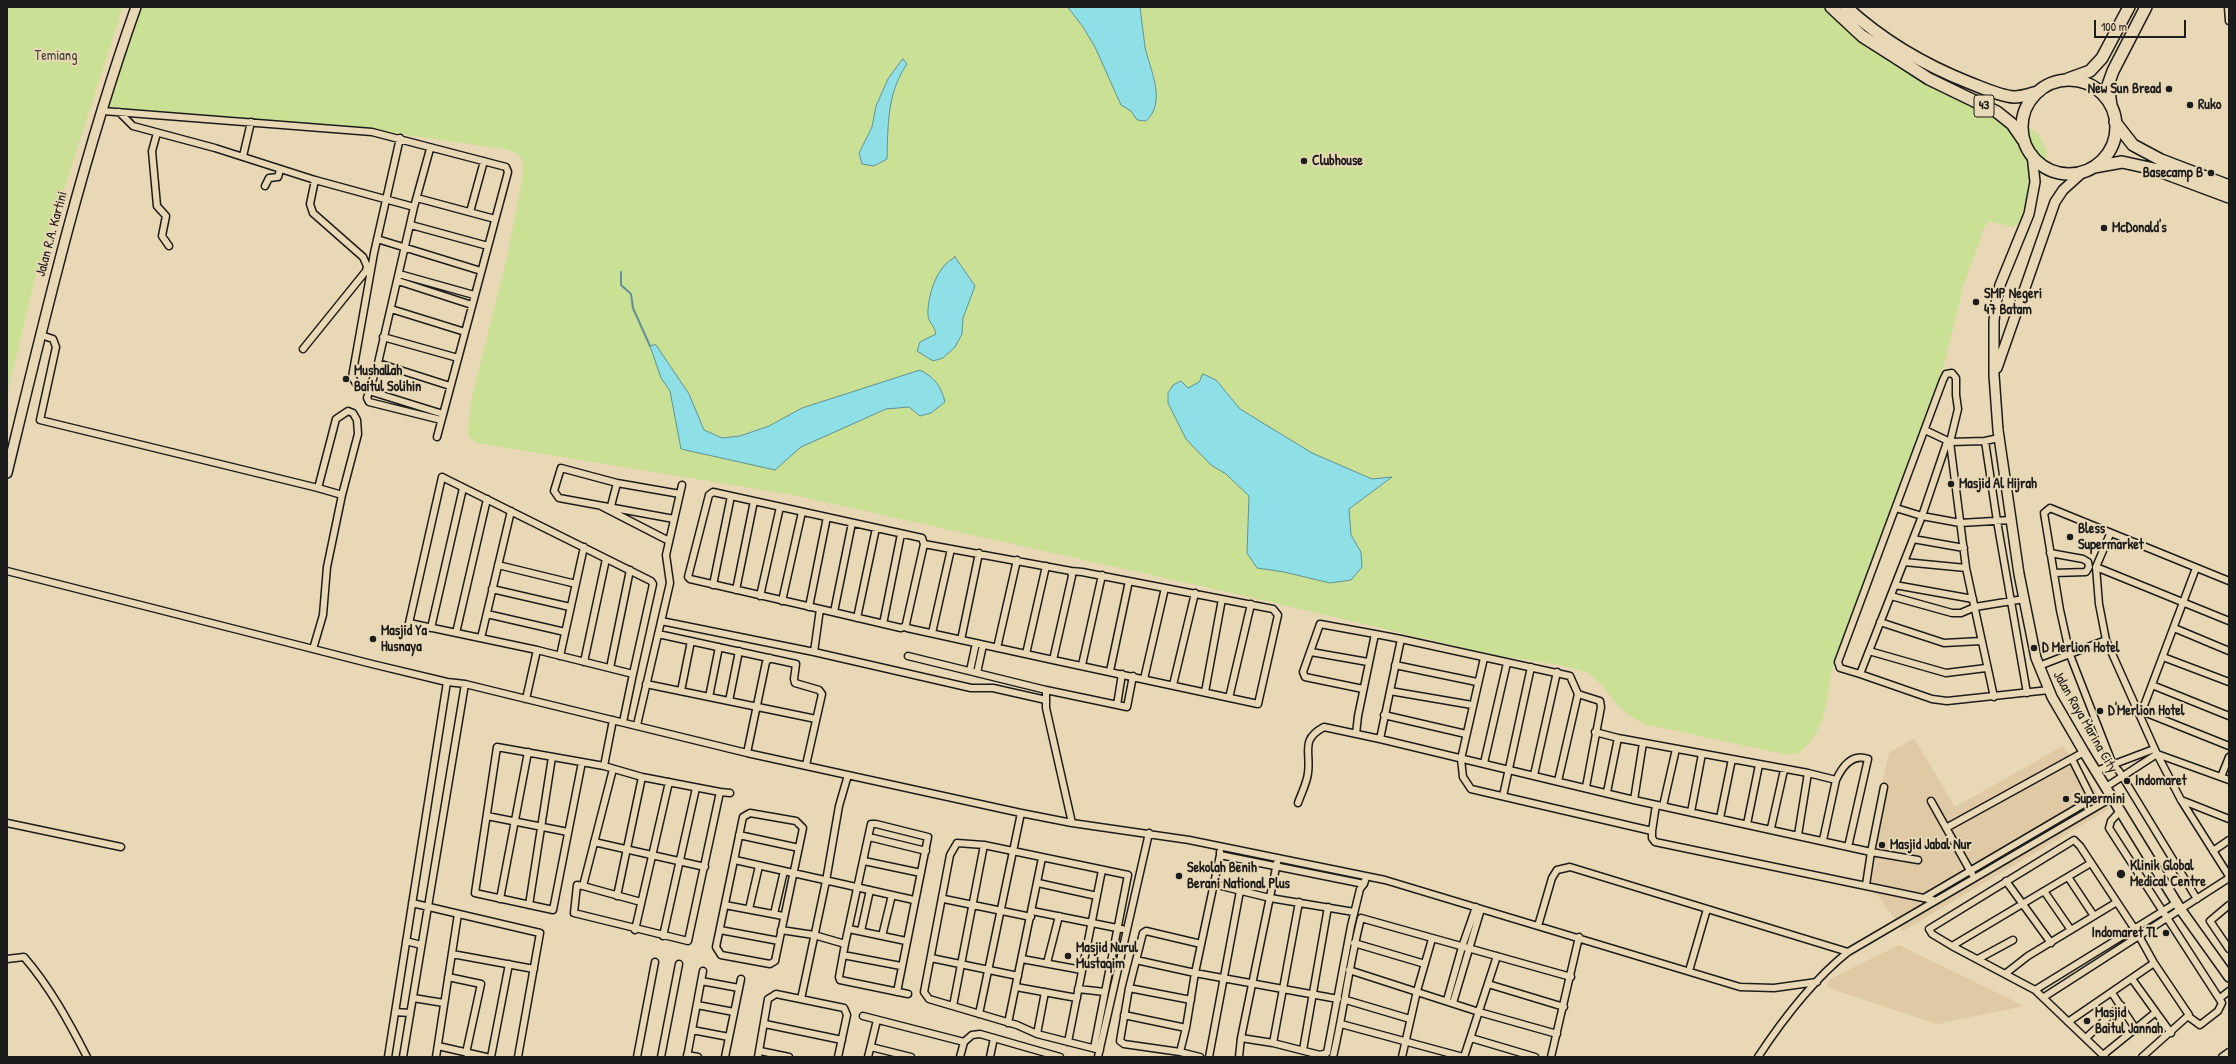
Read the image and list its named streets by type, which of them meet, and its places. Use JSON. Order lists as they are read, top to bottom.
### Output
{
  "streets": {
    "highway": ["43"],
    "main road": ["Jalan R.A. Kartini", "Jalan Raya Marina City"]
  },
  "crossings": [
    ["43", "Jalan Raya Marina City"]
  ],
  "parks": ["Temiang"],
  "places": [
    "New Sun Bread",
    "Ruko",
    "Clubhouse",
    "Basecamp B",
    "McDonald's",
    "SMP Negeri 47 Batam",
    "Mushallah Baitul Solihin",
    "Masjid Al Hijrah",
    "Bless Supermarket",
    "Masjid Ya Husnaya",
    "D Merlion Hotel",
    "D'Merlion Hotel",
    "Indomaret",
    "Supermini",
    "Masjid Jabal Nur",
    "Klinik Global Medical Centre",
    "Sekolah Benih Berani National Plus",
    "Indomaret TL",
    "Masjid Nurul Mustaqim",
    "Masjid Baitul Jannah"
  ],
  "scale_bar": "100 m"
}
